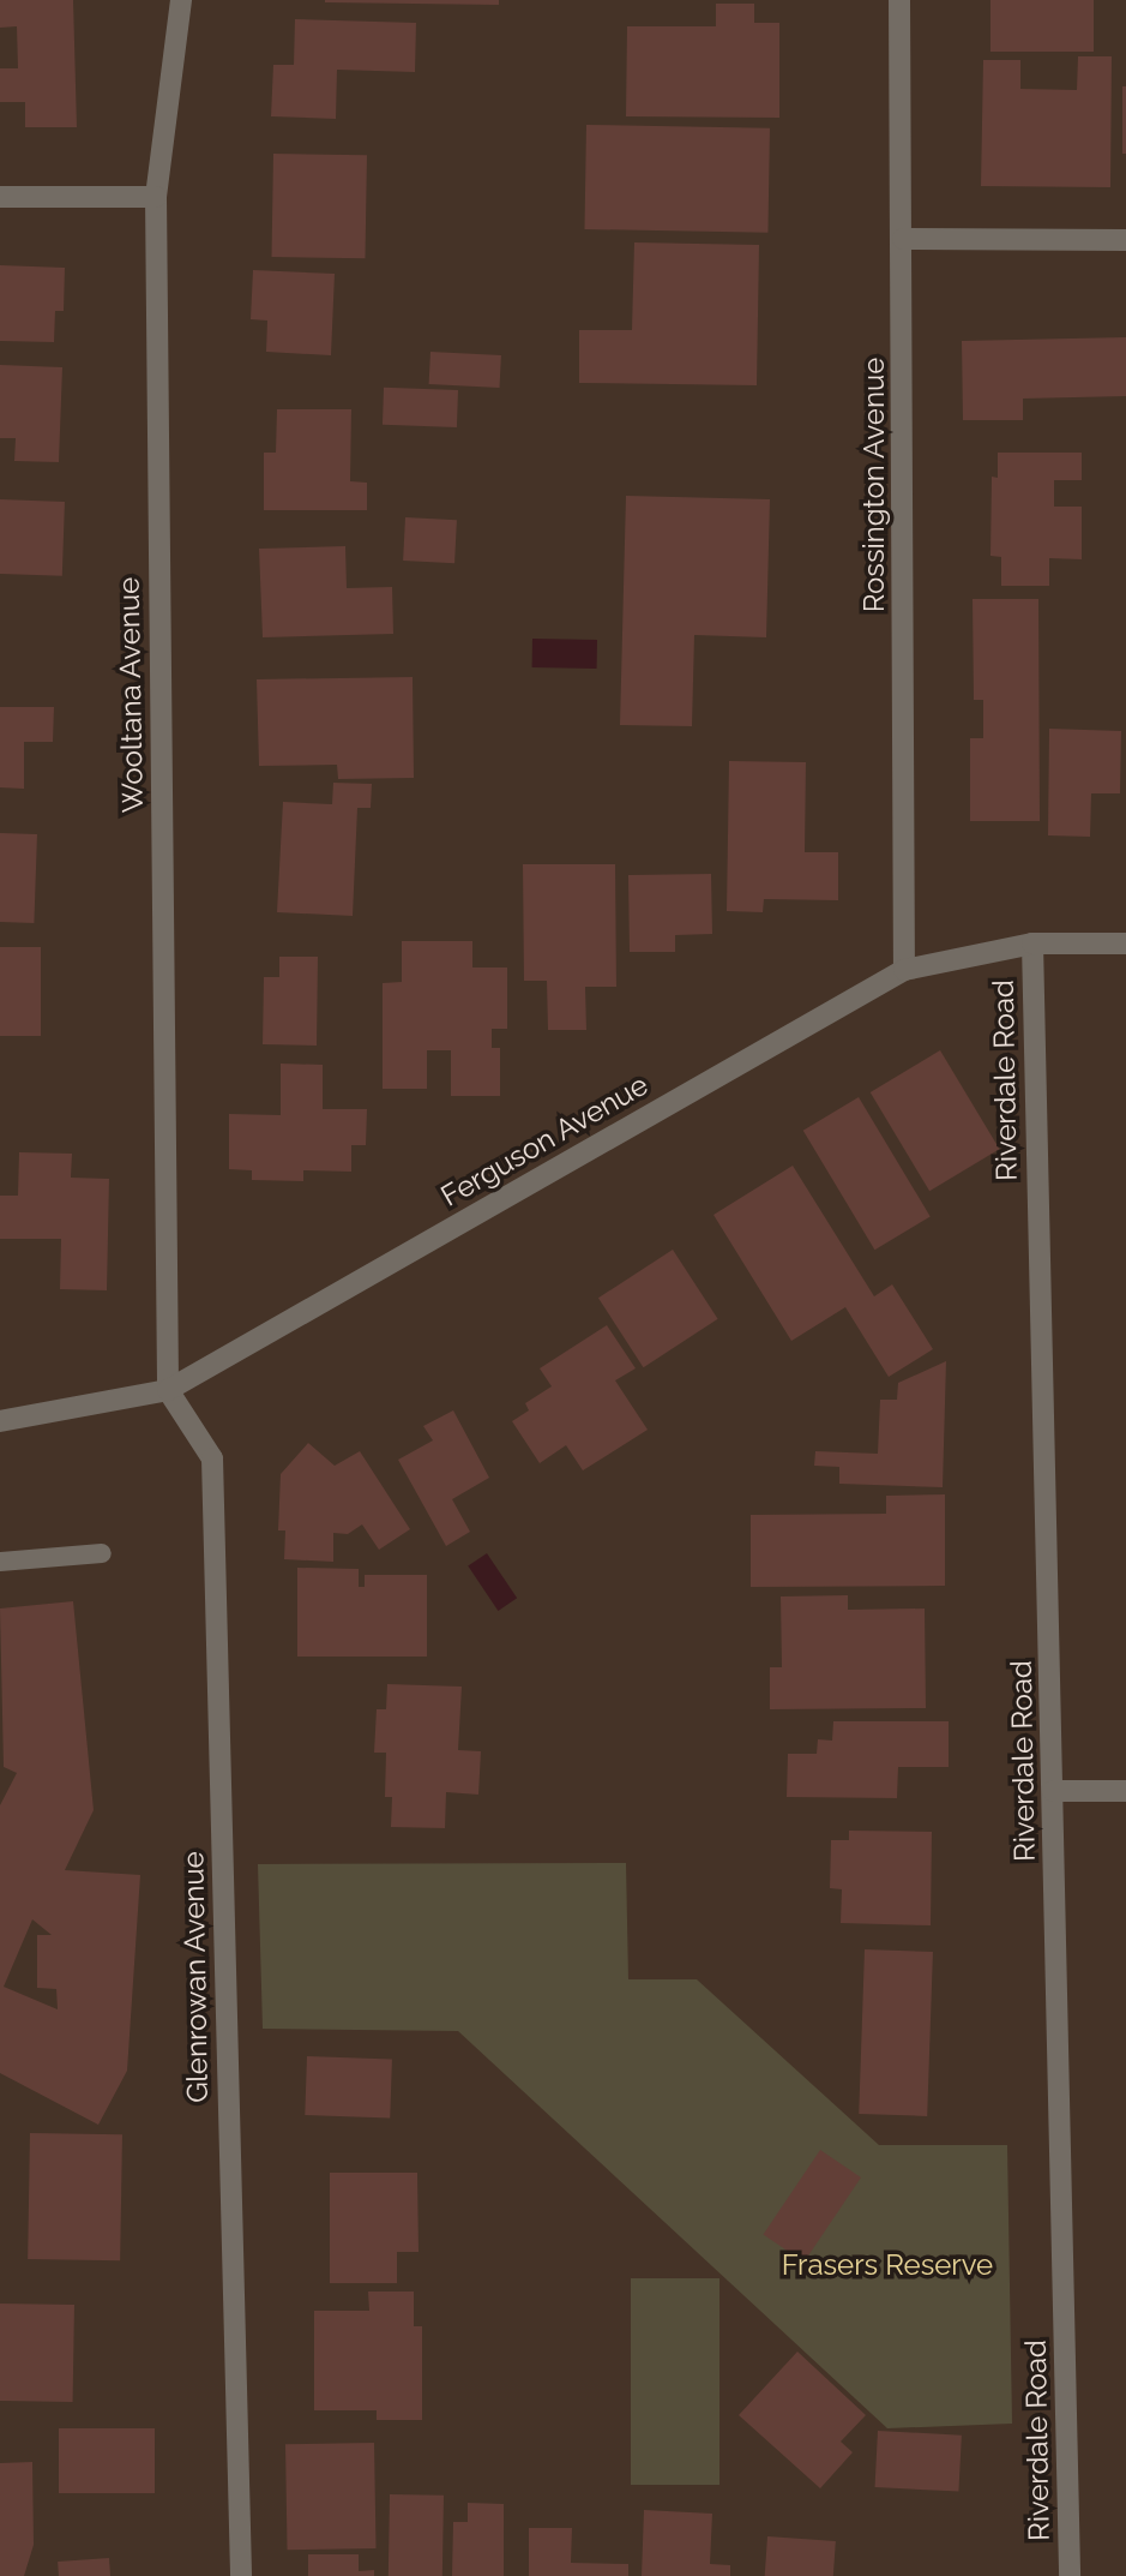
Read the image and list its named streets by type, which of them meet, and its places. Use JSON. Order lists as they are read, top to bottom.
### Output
{
  "streets": {
    "street": [
      "Rossington Avenue",
      "Wooltana Avenue",
      "Riverdale Road",
      "Ferguson Avenue",
      "Glenrowan Avenue"
    ]
  },
  "crossings": [
    ["Rossington Avenue", "Ferguson Avenue"],
    ["Wooltana Avenue", "Ferguson Avenue"],
    ["Wooltana Avenue", "Glenrowan Avenue"],
    ["Riverdale Road", "Ferguson Avenue"],
    ["Ferguson Avenue", "Glenrowan Avenue"]
  ],
  "parks": ["Frasers Reserve"]
}
